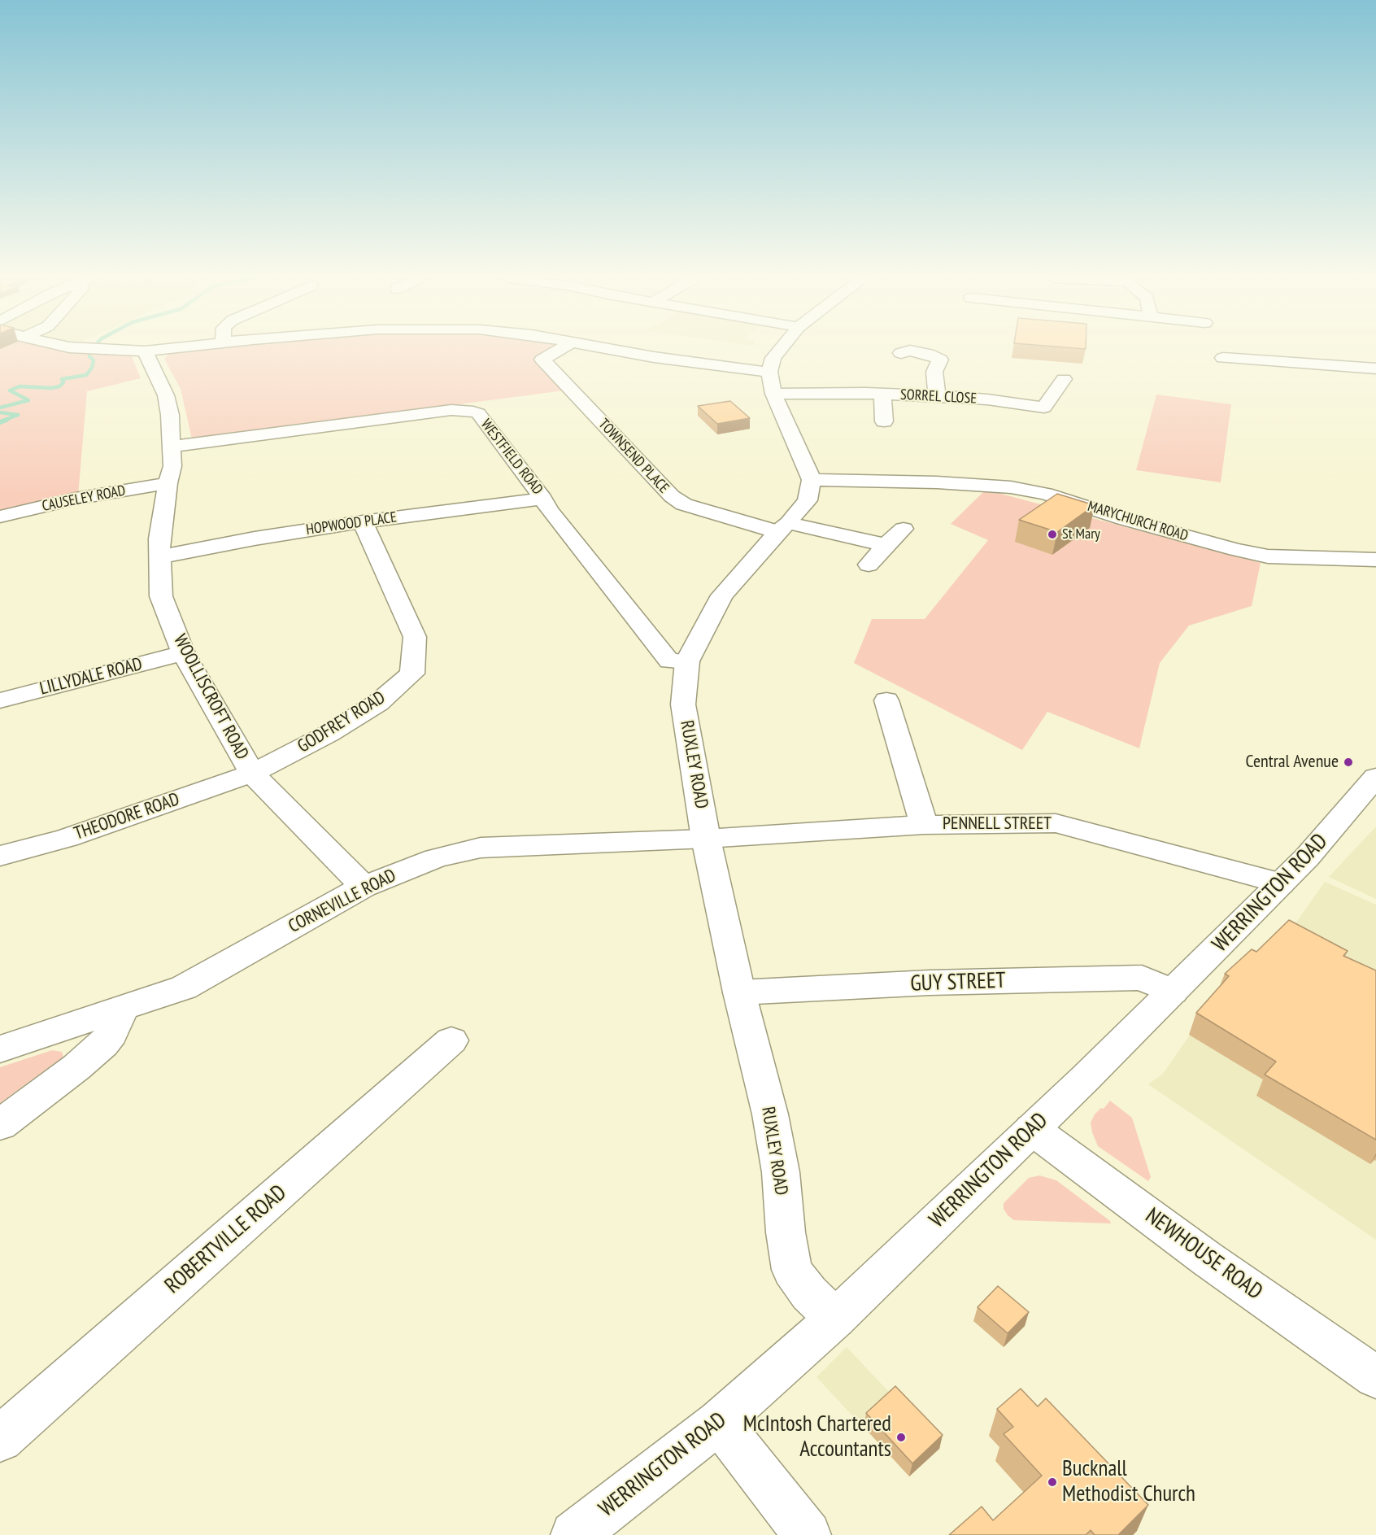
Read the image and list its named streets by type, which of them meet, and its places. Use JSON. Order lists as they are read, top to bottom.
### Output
{
  "streets": {
    "main road": [
      "SORREL CLOSE",
      "TOWNSEND PLACE",
      "WESTFIELD ROAD",
      "CAUSELEY ROAD",
      "MARYCHURCH ROAD",
      "HOPWOOD PLACE",
      "LILLYDALE ROAD",
      "WOOLLISCROFT ROAD",
      "GODFREY ROAD",
      "RUXLEY ROAD",
      "THEODORE ROAD",
      "PENNELL STREET",
      "WERRINGTON ROAD",
      "CORNEVILLE ROAD",
      "GUY STREET",
      "ROBERTVILLE ROAD",
      "NEWHOUSE ROAD"
    ]
  },
  "crossings": [
    ["SORREL CLOSE", "WOOLLISCROFT ROAD"],
    ["TOWNSEND PLACE", "RUXLEY ROAD"],
    ["WESTFIELD ROAD", "HOPWOOD PLACE"],
    ["WESTFIELD ROAD", "WOOLLISCROFT ROAD"],
    ["WESTFIELD ROAD", "RUXLEY ROAD"],
    ["CAUSELEY ROAD", "WOOLLISCROFT ROAD"],
    ["MARYCHURCH ROAD", "RUXLEY ROAD"],
    ["HOPWOOD PLACE", "WOOLLISCROFT ROAD"],
    ["HOPWOOD PLACE", "GODFREY ROAD"],
    ["LILLYDALE ROAD", "WOOLLISCROFT ROAD"],
    ["WOOLLISCROFT ROAD", "GODFREY ROAD"],
    ["WOOLLISCROFT ROAD", "THEODORE ROAD"],
    ["WOOLLISCROFT ROAD", "CORNEVILLE ROAD"],
    ["GODFREY ROAD", "THEODORE ROAD"],
    ["RUXLEY ROAD", "PENNELL STREET"],
    ["RUXLEY ROAD", "WERRINGTON ROAD"],
    ["RUXLEY ROAD", "CORNEVILLE ROAD"],
    ["RUXLEY ROAD", "GUY STREET"],
    ["PENNELL STREET", "WERRINGTON ROAD"],
    ["PENNELL STREET", "CORNEVILLE ROAD"],
    ["WERRINGTON ROAD", "GUY STREET"],
    ["WERRINGTON ROAD", "NEWHOUSE ROAD"]
  ],
  "places": [
    "St Mary",
    "Central Avenue",
    "McIntosh Chartered Accountants",
    "Bucknall Methodist Church"
  ]
}
